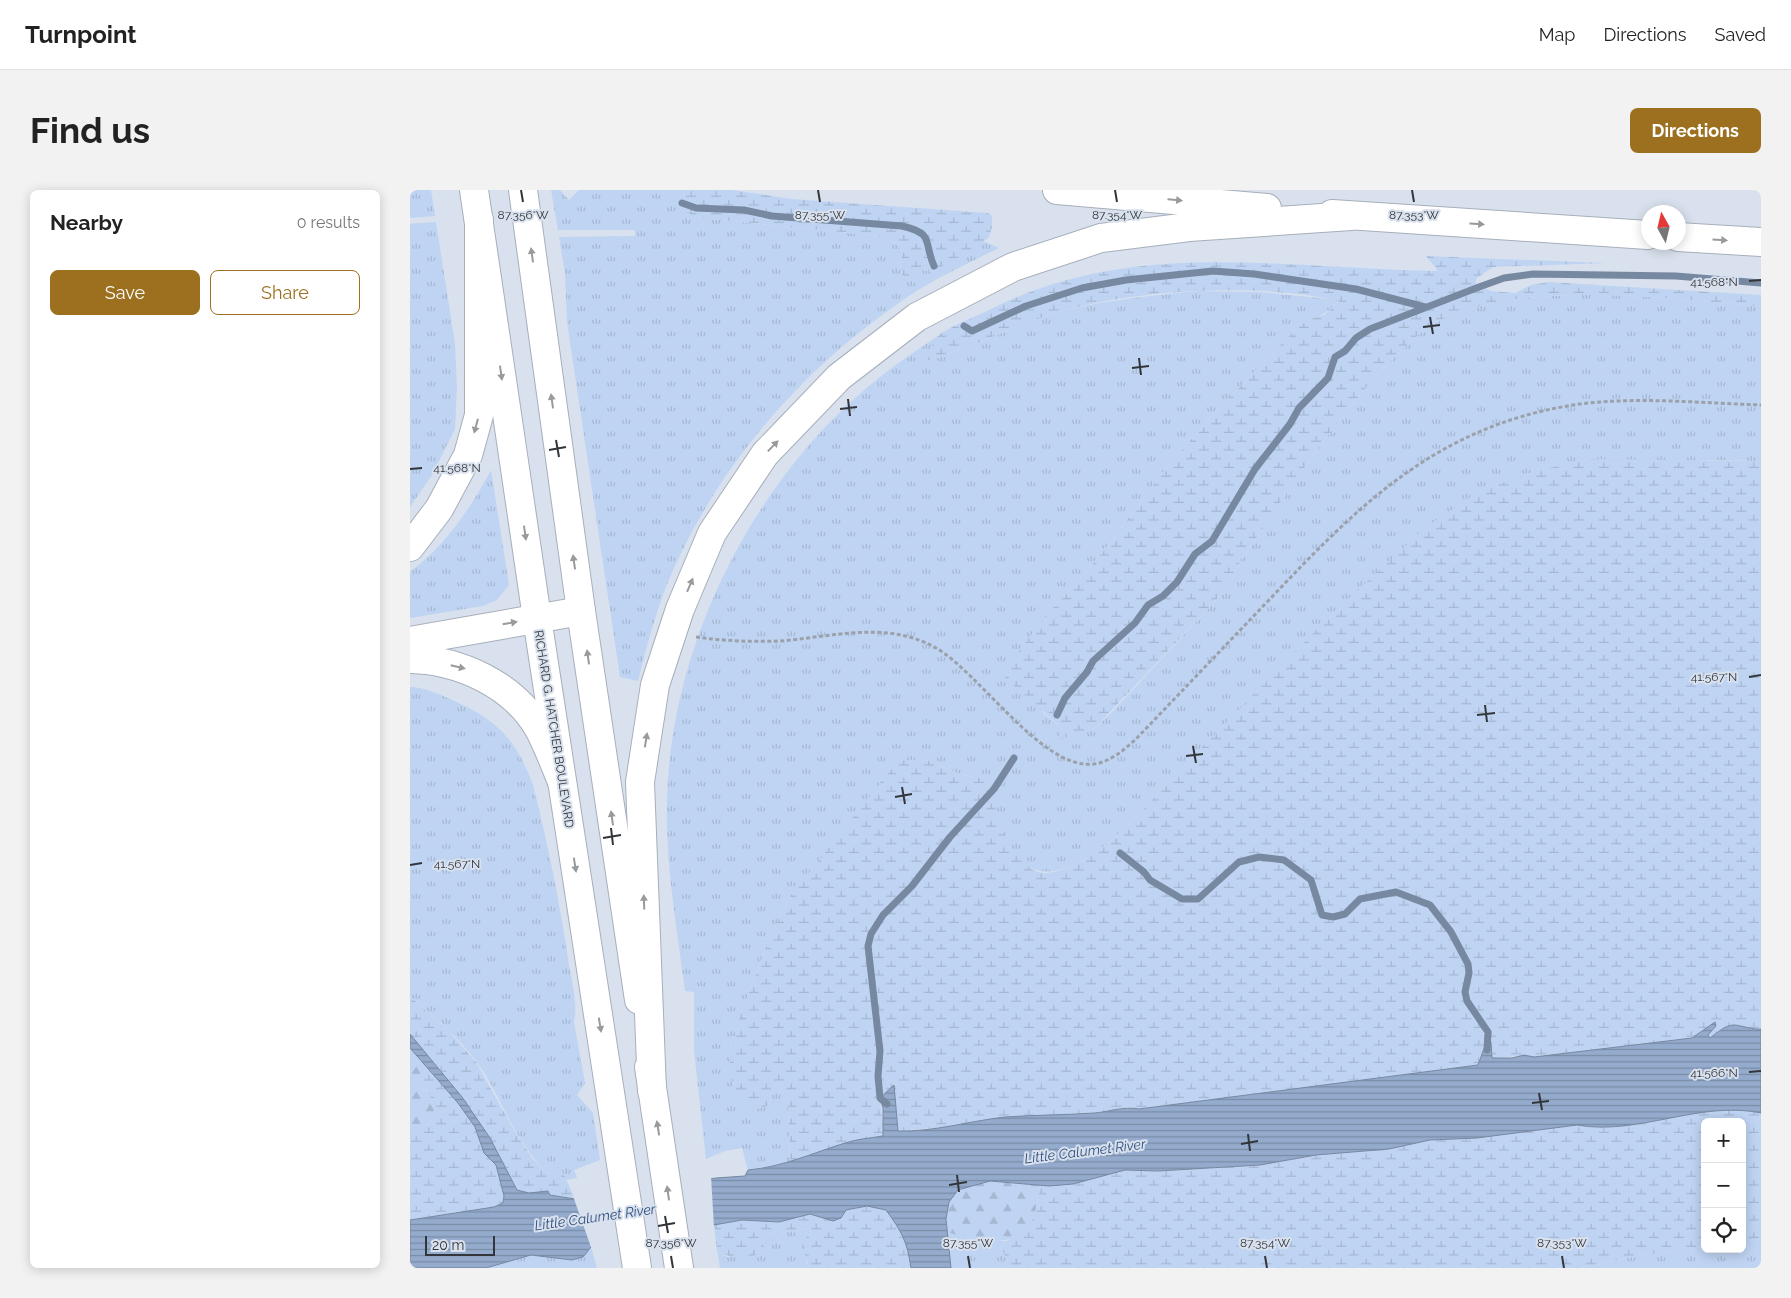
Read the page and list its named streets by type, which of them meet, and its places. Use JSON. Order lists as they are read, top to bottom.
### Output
{
  "streets": {
    "main road": ["RICHARD G. HATCHER BOULEVARD"]
  },
  "water": ["Little Calumet River"],
  "scale_bar": "20 m",
  "north": "top",
  "page": {
    "header": "Turnpoint",
    "nav": ["Map", "Directions", "Saved"],
    "buttons": [
      "Directions",
      ["Save", "Share"]
    ],
    "title": "Find us",
    "heading": ["Nearby", "0 results"],
    "map_buttons": ["+", "−"],
    "scale": "20 m"
  },
  "coordinates": [
    "87.356°W",
    "87.355°W",
    "87.354°W",
    "87.353°W",
    "41.568°N",
    "41.567°N",
    "41.566°N"
  ]
}
